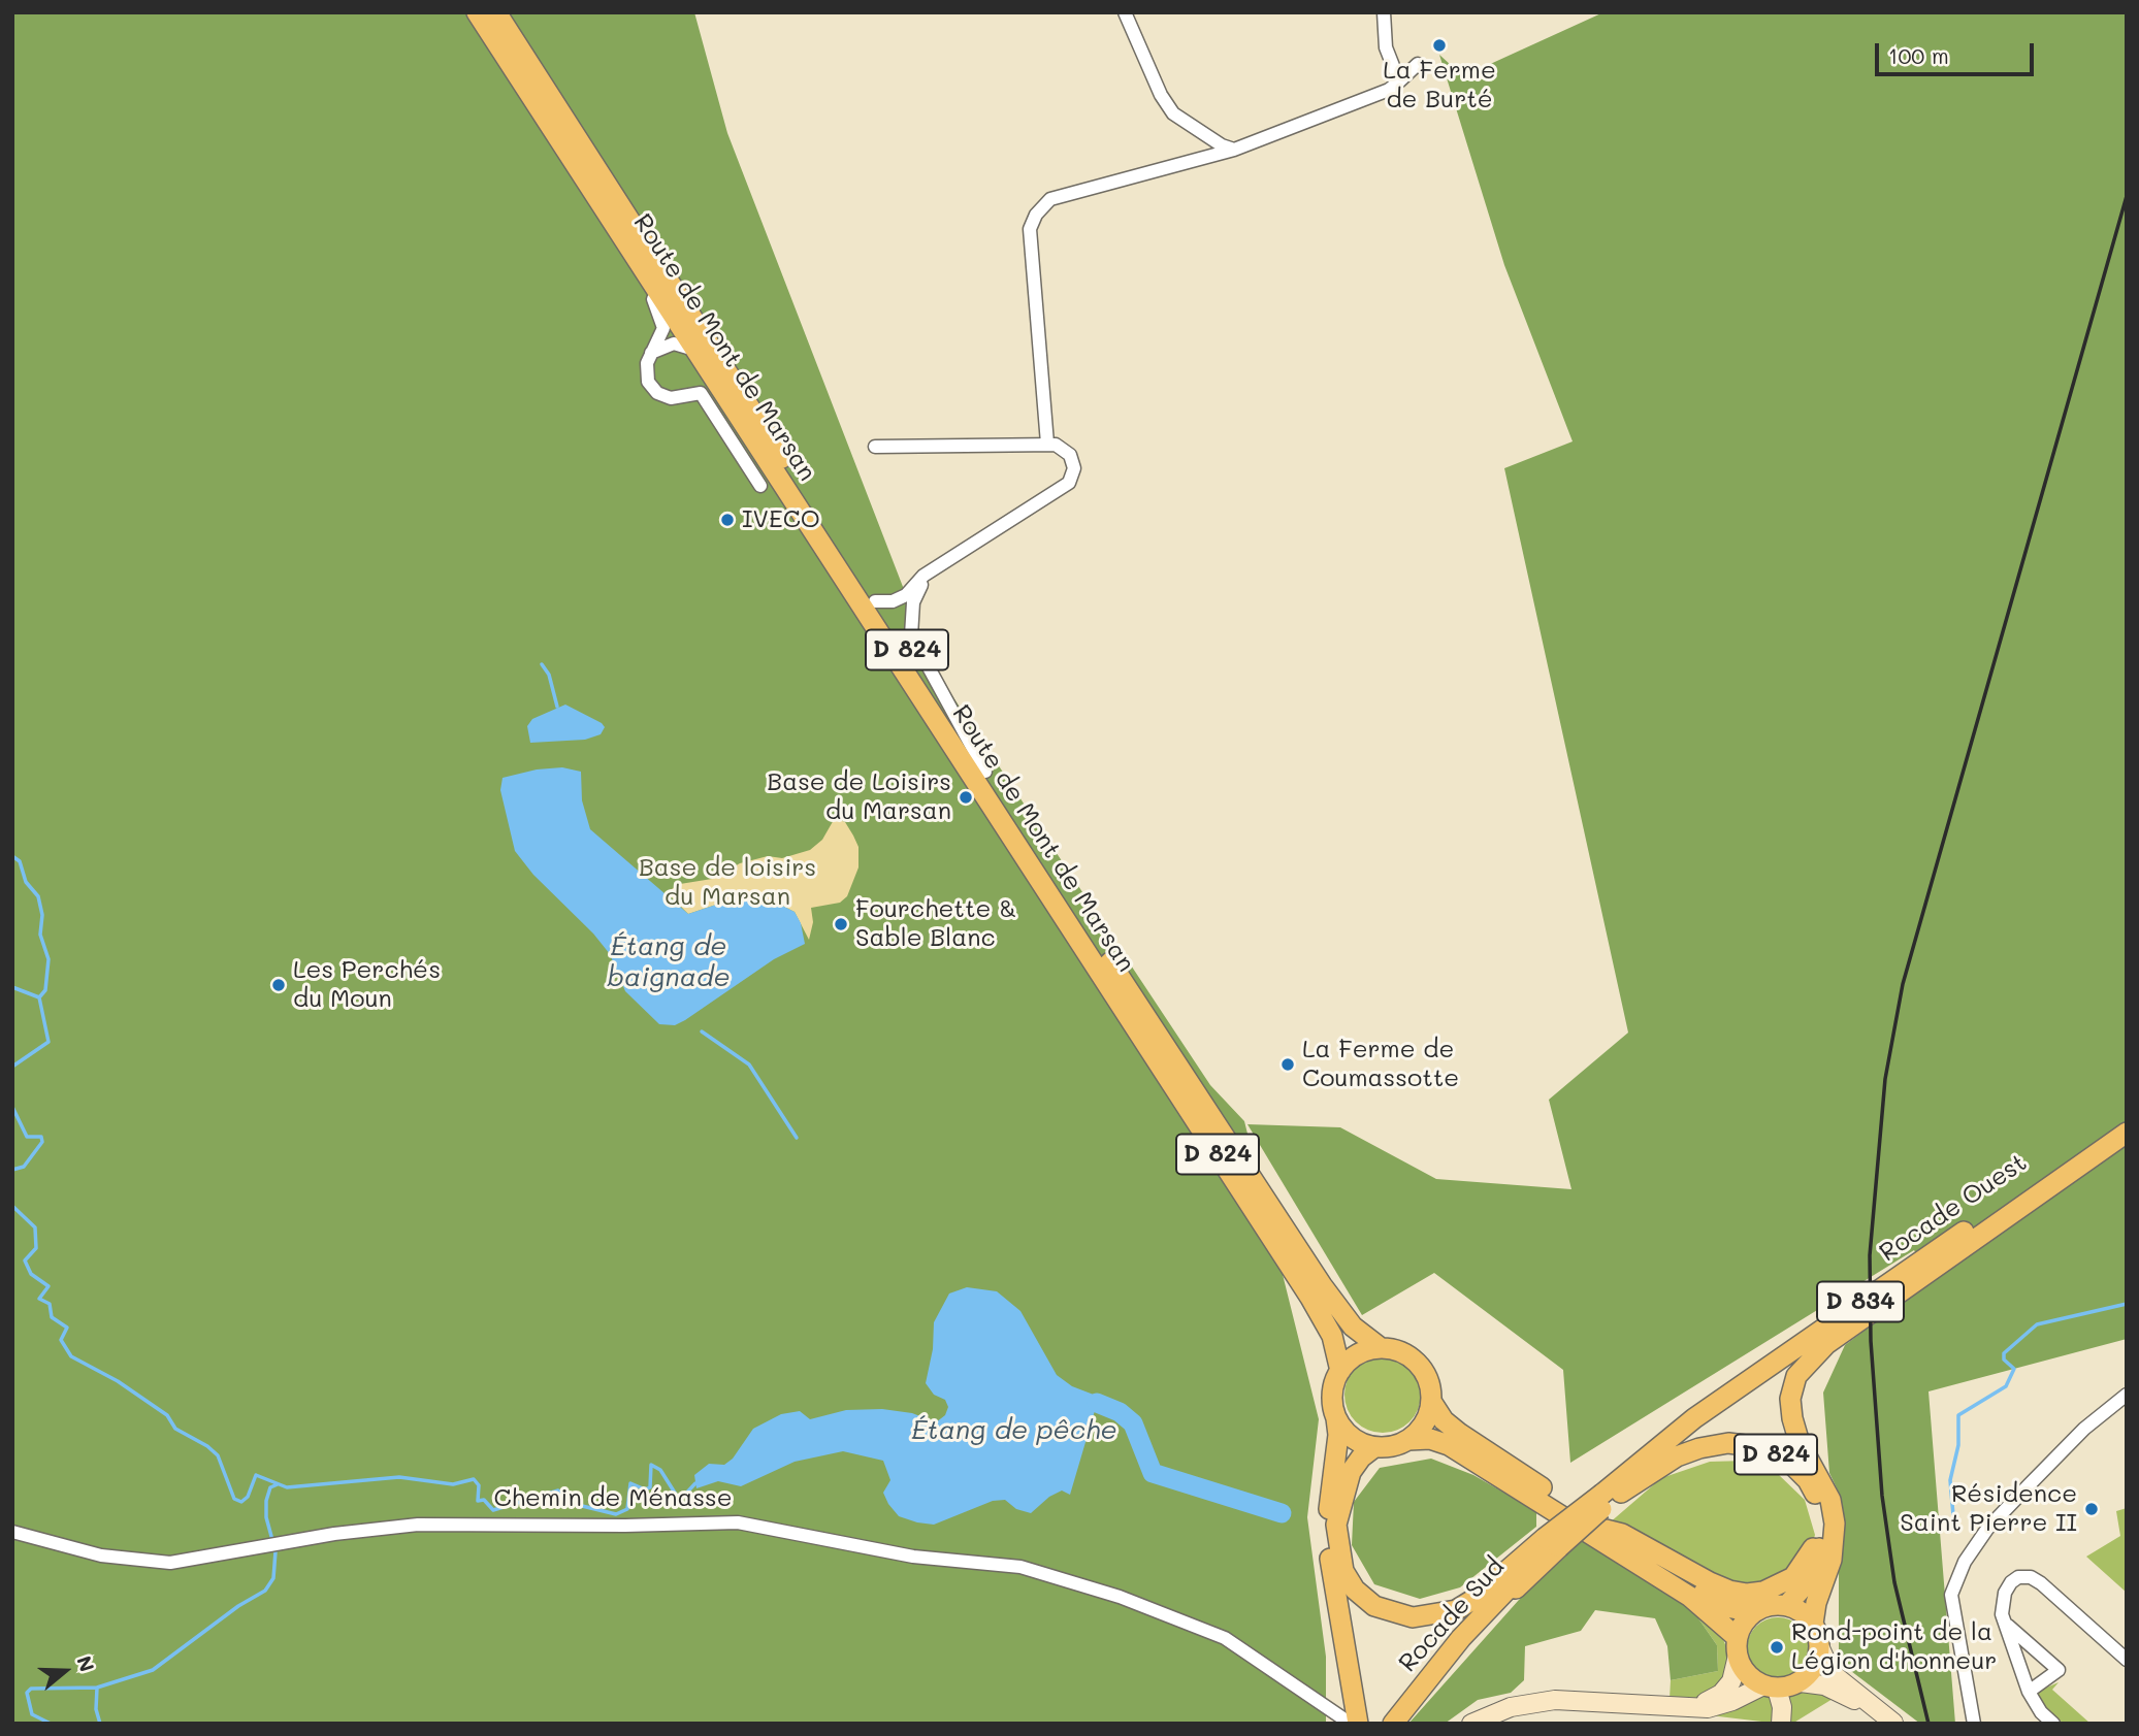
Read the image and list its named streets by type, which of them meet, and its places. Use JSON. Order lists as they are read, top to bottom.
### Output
{
  "streets": {
    "main road": [
      "Route de Mont de Marsan",
      "D 824",
      "Rocade Ouest",
      "D 834",
      "Rocade Sud"
    ],
    "street": ["Chemin de Ménasse"]
  },
  "crossings": [
    ["Route de Mont de Marsan", "D 824"],
    ["D 824", "Rocade Ouest"],
    ["D 824", "D 834"],
    ["Rocade Ouest", "D 834"],
    ["D 834", "Rocade Sud"]
  ],
  "water": ["Étang de baignade", "Étang de pêche"],
  "parks": ["Base de loisirs du Marsan"],
  "places": [
    "La Ferme de Burté",
    "IVECO",
    "Base de Loisirs du Marsan",
    "Fourchette & Sable Blanc",
    "Les Perchés du Moun",
    "La Ferme de Coumassotte",
    "Résidence Saint Pierre II",
    "Rond-point de la Légion d'honneur"
  ],
  "scale_bar": "100 m",
  "north": "right"
}
